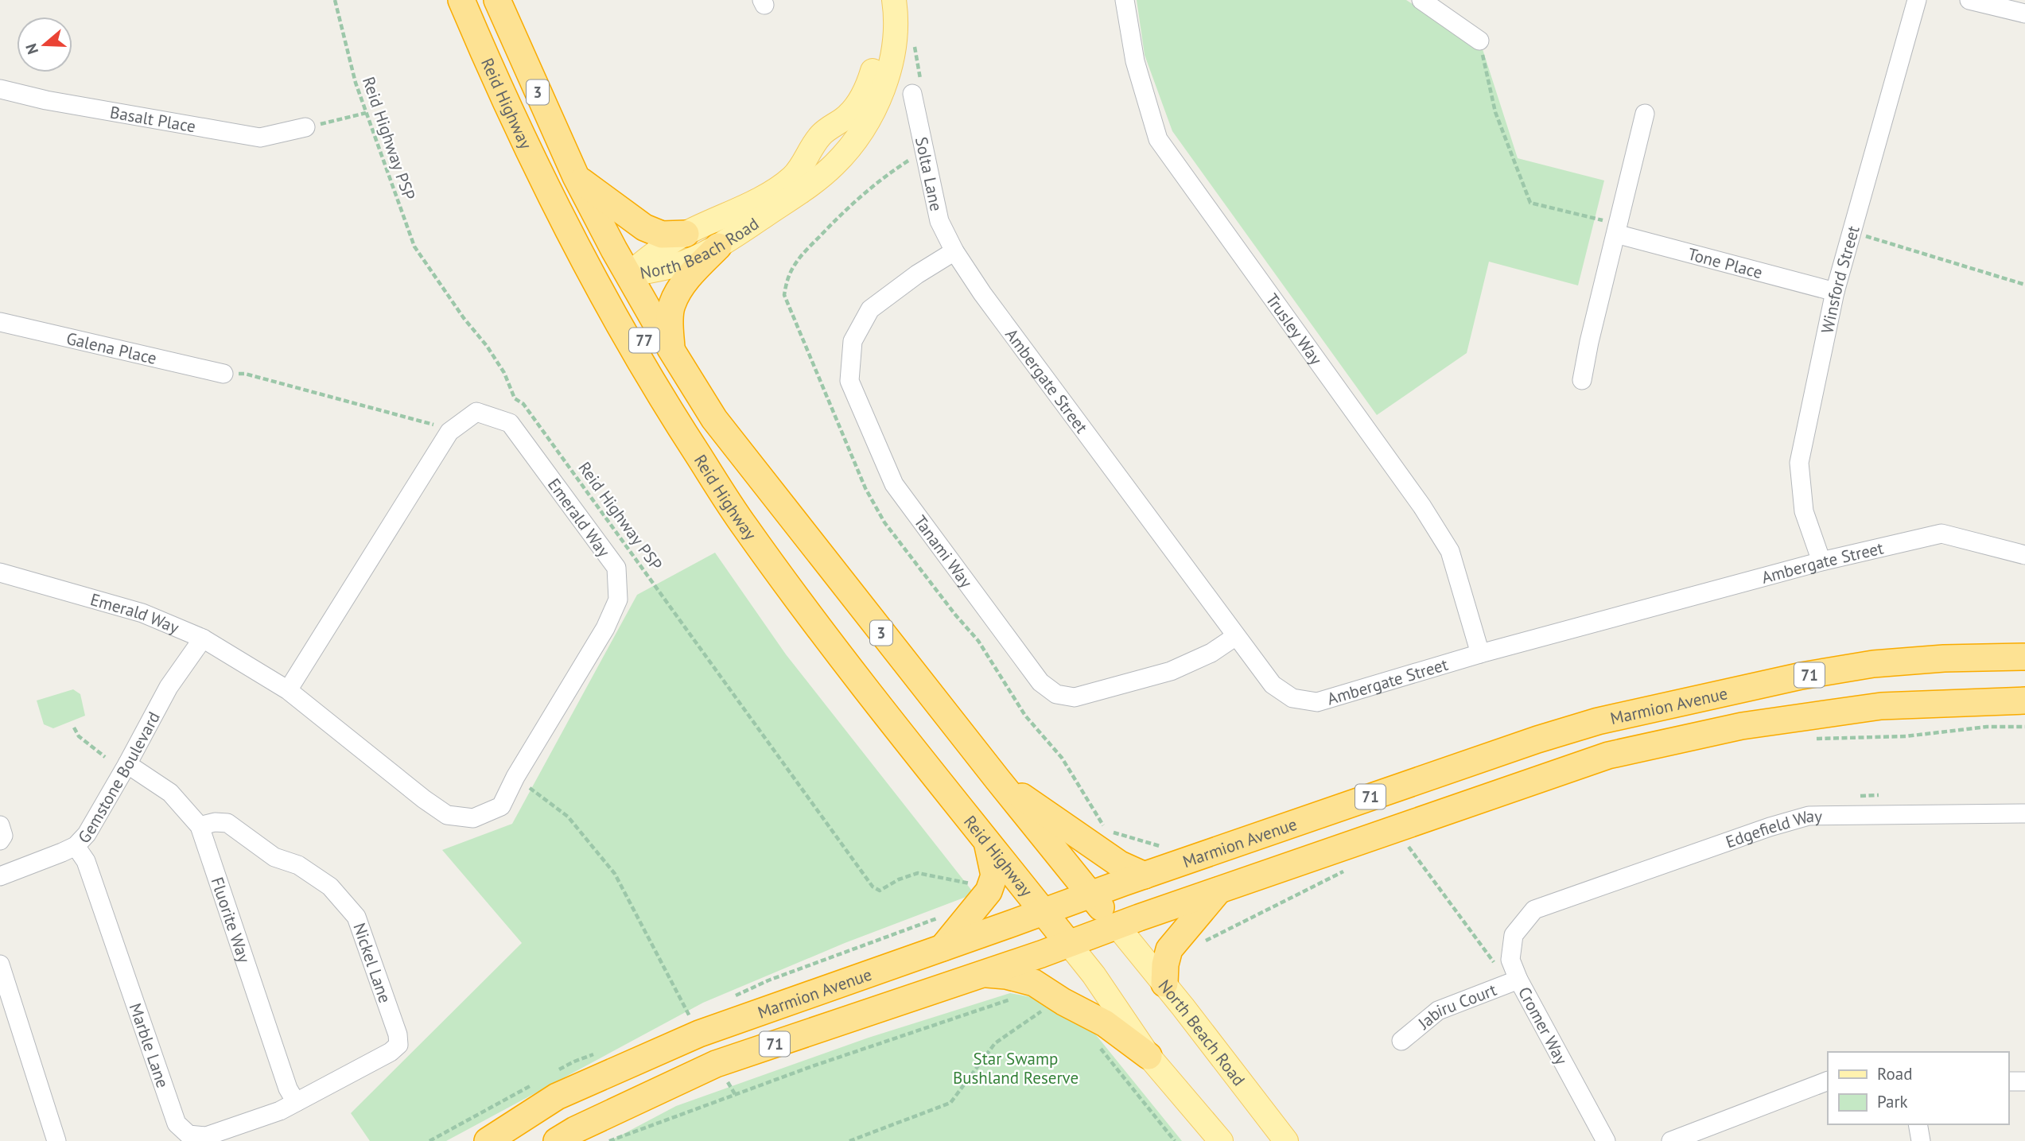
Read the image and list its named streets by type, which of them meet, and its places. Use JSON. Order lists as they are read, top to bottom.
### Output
{
  "streets": {
    "highway": [
      "3",
      "Reid Highway",
      "77",
      "71",
      "Marmion Avenue"
    ],
    "main road": ["North Beach Road"],
    "street": [
      "Basalt Place",
      "Solta Lane",
      "Tone Place",
      "Winsford Street",
      "Trusley Way",
      "Galena Place",
      "Ambergate Street",
      "Emerald Way",
      "Tanami Way",
      "Gemstone Boulevard",
      "Edgefield Way",
      "Fluorite Way",
      "Nickel Lane",
      "Jabiru Court",
      "Cromer Way",
      "Marble Lane"
    ],
    "path": ["Reid Highway PSP"]
  },
  "crossings": [
    ["Reid Highway", "North Beach Road"],
    ["Reid Highway", "77"],
    ["Reid Highway", "Marmion Avenue"],
    ["Solta Lane", "Ambergate Street"],
    ["Solta Lane", "Tanami Way"],
    ["North Beach Road", "77"],
    ["North Beach Road", "Marmion Avenue"],
    ["Tone Place", "Winsford Street"],
    ["Winsford Street", "Ambergate Street"],
    ["Trusley Way", "Ambergate Street"],
    ["Ambergate Street", "Tanami Way"],
    ["Emerald Way", "Gemstone Boulevard"],
    ["Gemstone Boulevard", "Fluorite Way"],
    ["Gemstone Boulevard", "Marble Lane"],
    ["Edgefield Way", "Cromer Way"],
    ["Fluorite Way", "Nickel Lane"],
    ["Fluorite Way", "Marble Lane"],
    ["Nickel Lane", "Marble Lane"],
    ["Jabiru Court", "Cromer Way"]
  ],
  "parks": ["Star Swamp Bushland Reserve"],
  "legend": ["Road", "Park"],
  "north": "left"
}
